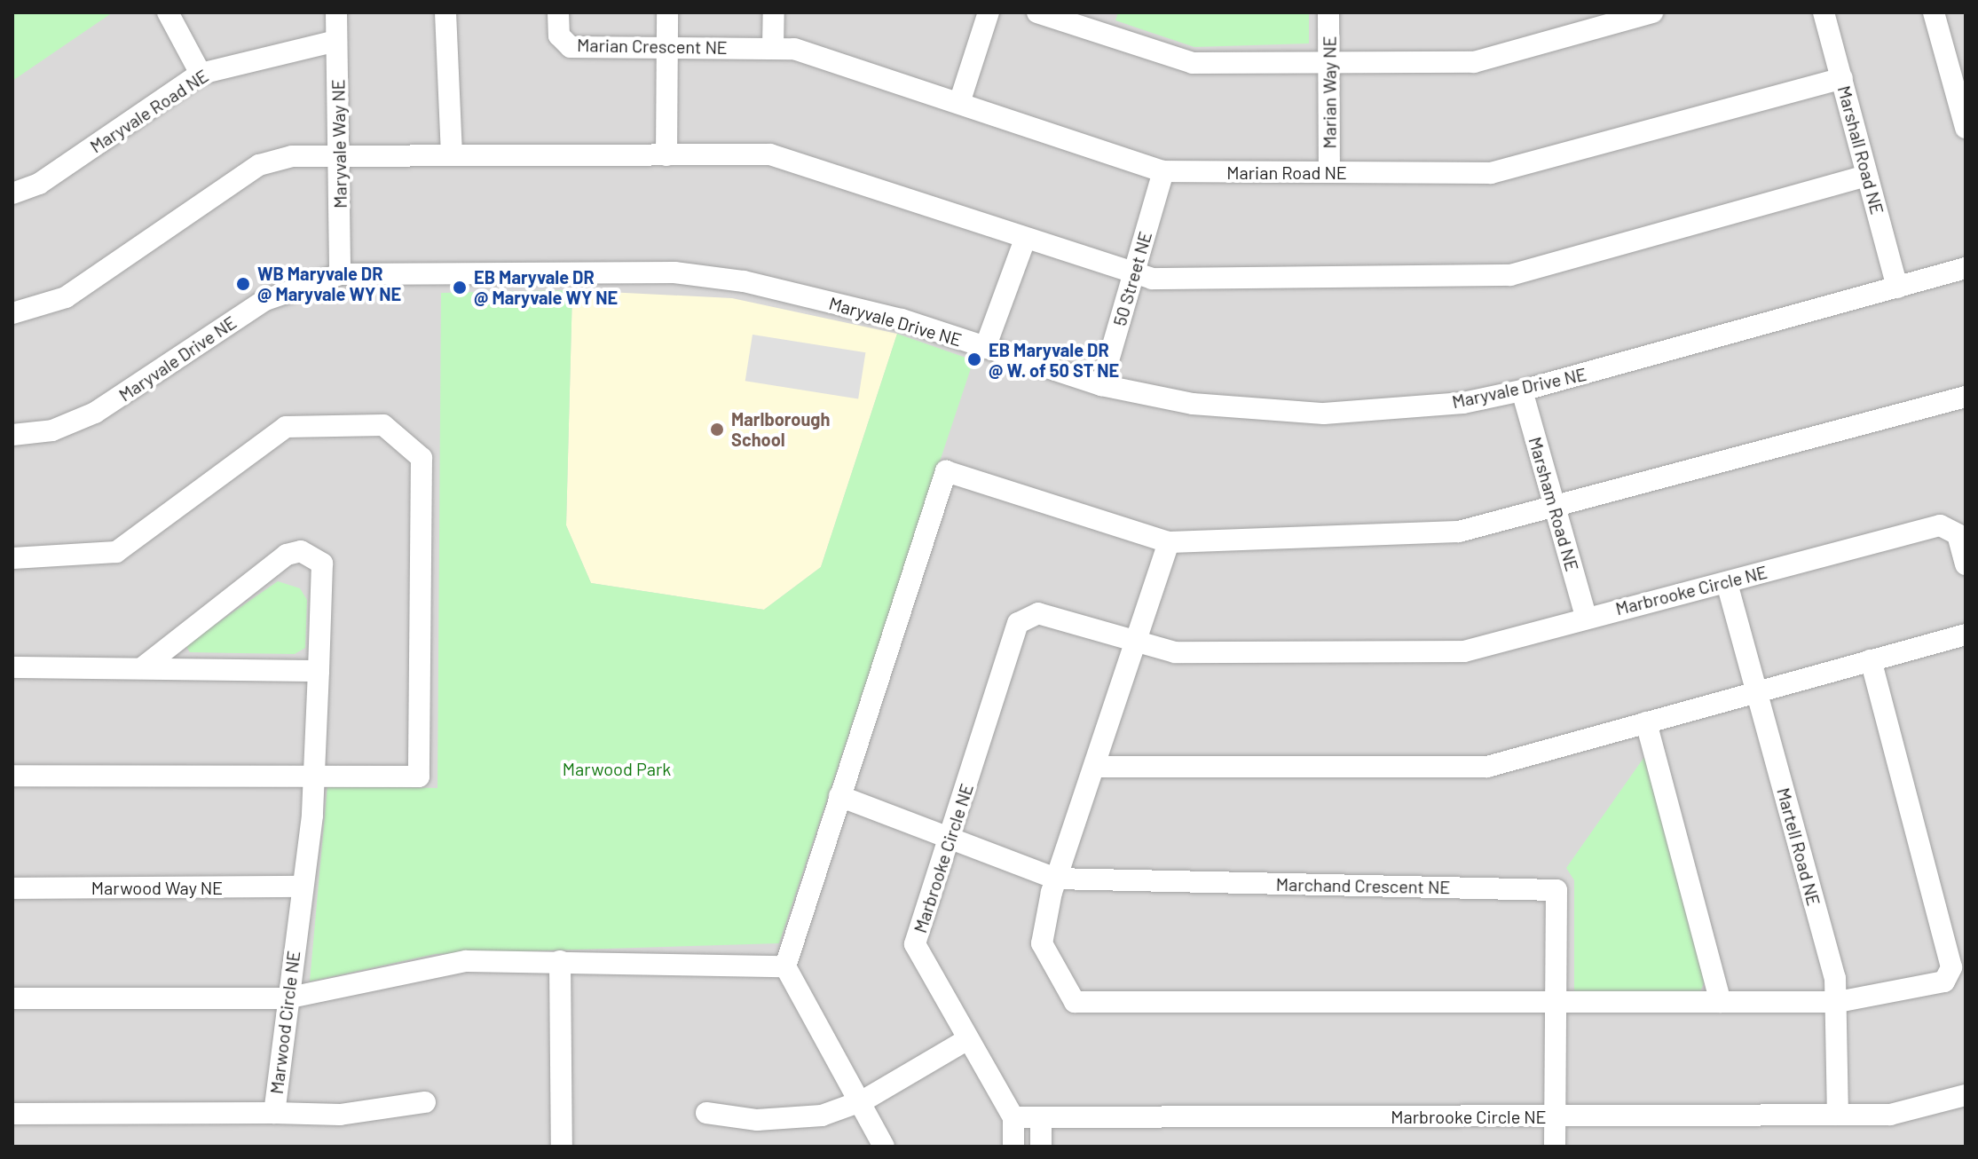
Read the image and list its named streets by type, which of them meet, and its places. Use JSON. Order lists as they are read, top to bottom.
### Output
{
  "streets": {
    "street": [
      "Marian Crescent NE",
      "Marian Way NE",
      "Maryvale Road NE",
      "Maryvale Way NE",
      "Marshall Road NE",
      "Marian Road NE",
      "50 Street NE",
      "Maryvale Drive NE",
      "Marsham Road NE",
      "Marbrooke Circle NE",
      "Martell Road NE",
      "Marchand Crescent NE",
      "Marwood Way NE",
      "Marwood Circle NE"
    ]
  },
  "crossings": [
    ["Marian Crescent NE", "Marian Road NE"],
    ["Marian Way NE", "Marian Road NE"],
    ["Maryvale Road NE", "Maryvale Way NE"],
    ["Maryvale Way NE", "Maryvale Drive NE"],
    ["Marshall Road NE", "Marian Road NE"],
    ["Marshall Road NE", "Maryvale Drive NE"],
    ["Marian Road NE", "50 Street NE"],
    ["50 Street NE", "Maryvale Drive NE"],
    ["Maryvale Drive NE", "Marsham Road NE"],
    ["Marsham Road NE", "Marbrooke Circle NE"],
    ["Marbrooke Circle NE", "Martell Road NE"],
    ["Marbrooke Circle NE", "Marchand Crescent NE"],
    ["Marwood Way NE", "Marwood Circle NE"]
  ],
  "parks": ["Marwood Park"],
  "places": [
    "WB Maryvale DR @ Maryvale WY NE",
    "EB Maryvale DR @ Maryvale WY NE",
    "EB Maryvale DR @ W. of 50 ST NE",
    "Marlborough School"
  ]
}
